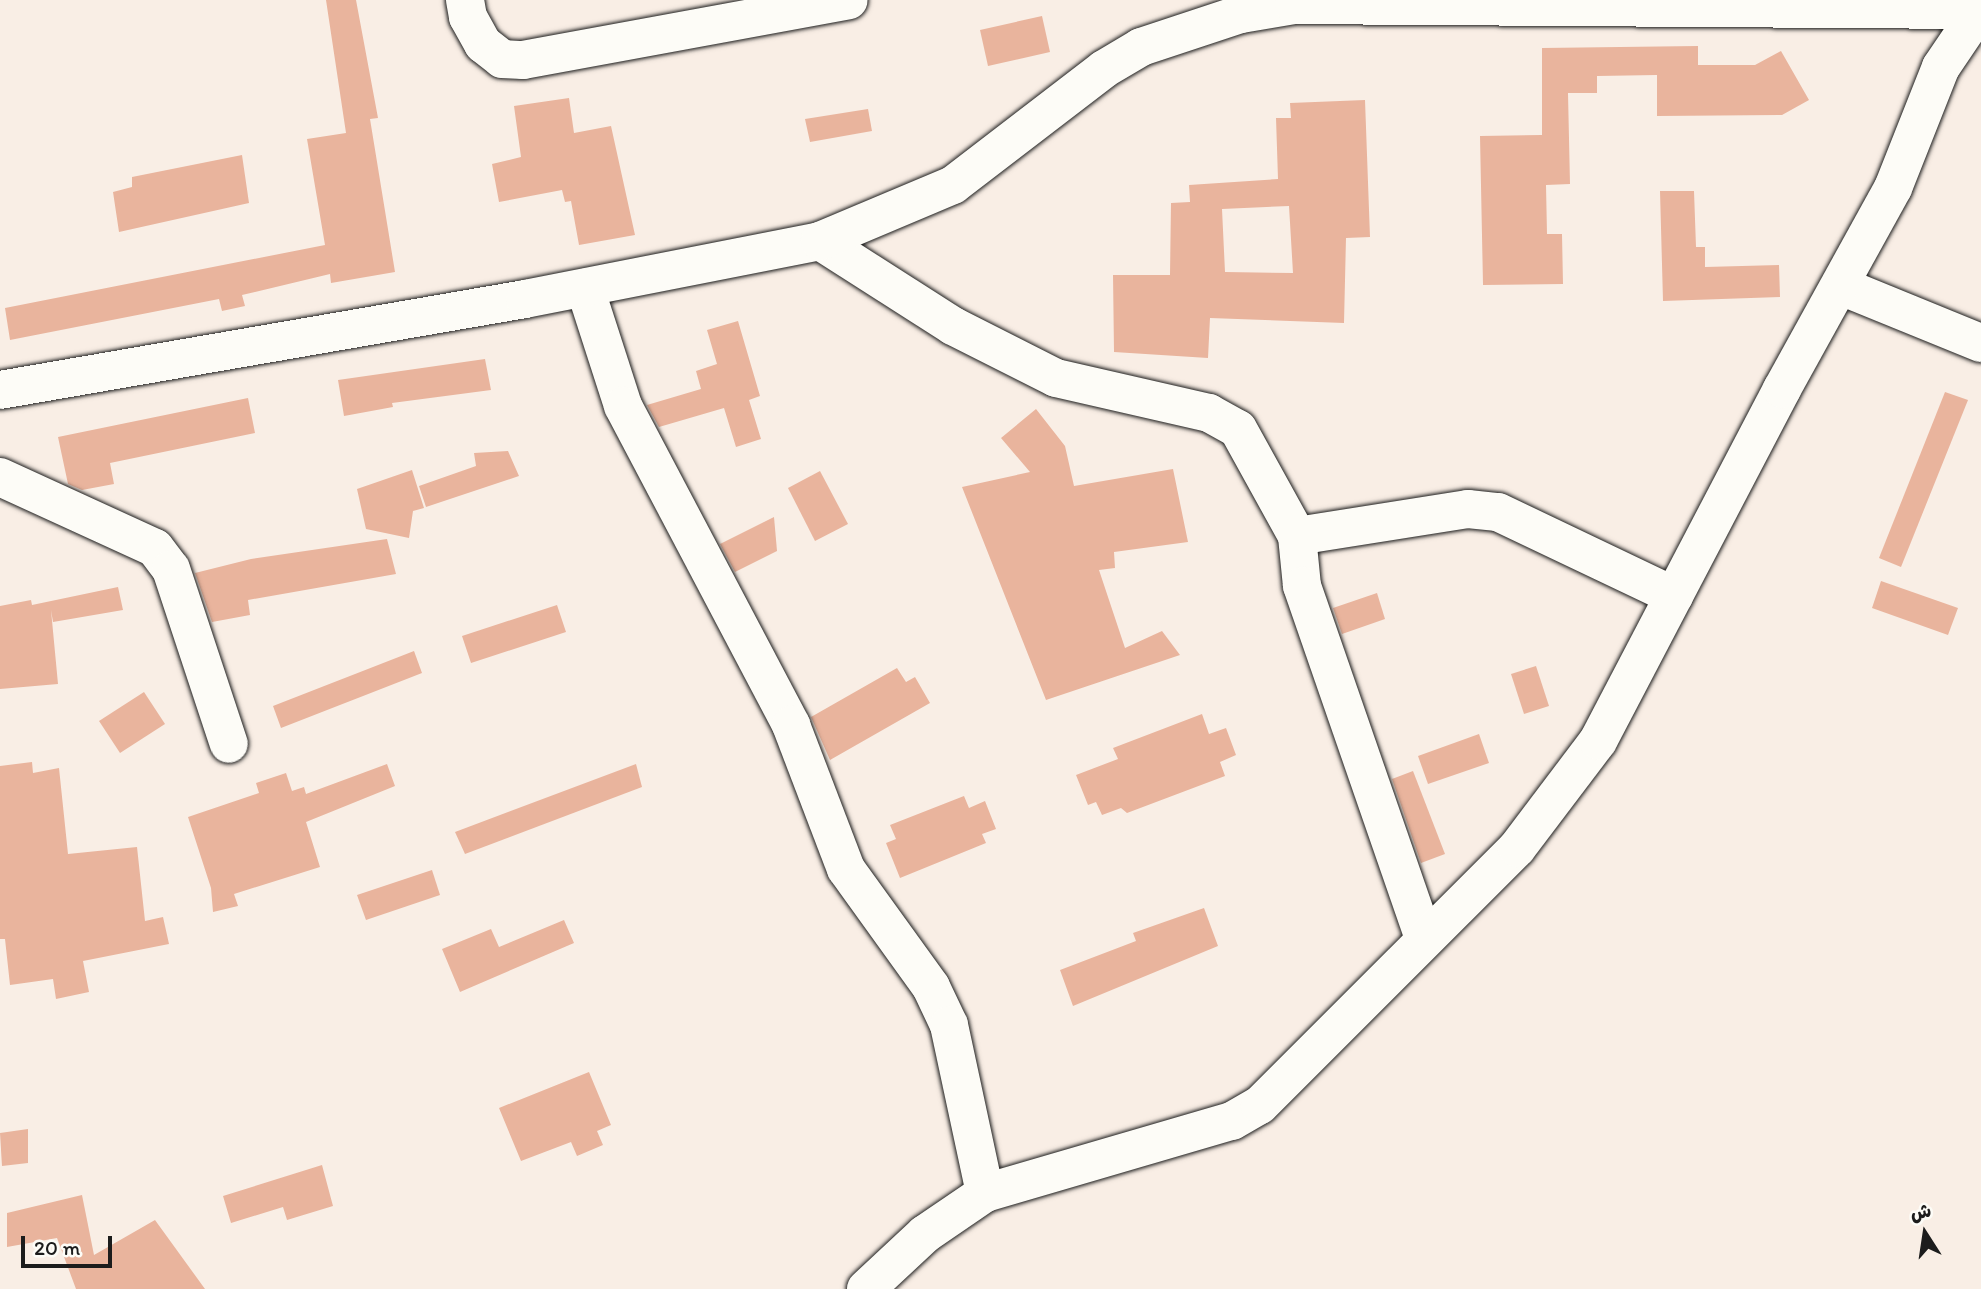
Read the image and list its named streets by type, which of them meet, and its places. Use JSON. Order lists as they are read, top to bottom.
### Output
{
  "scale_bar": "20 m",
  "north": "top"
}
